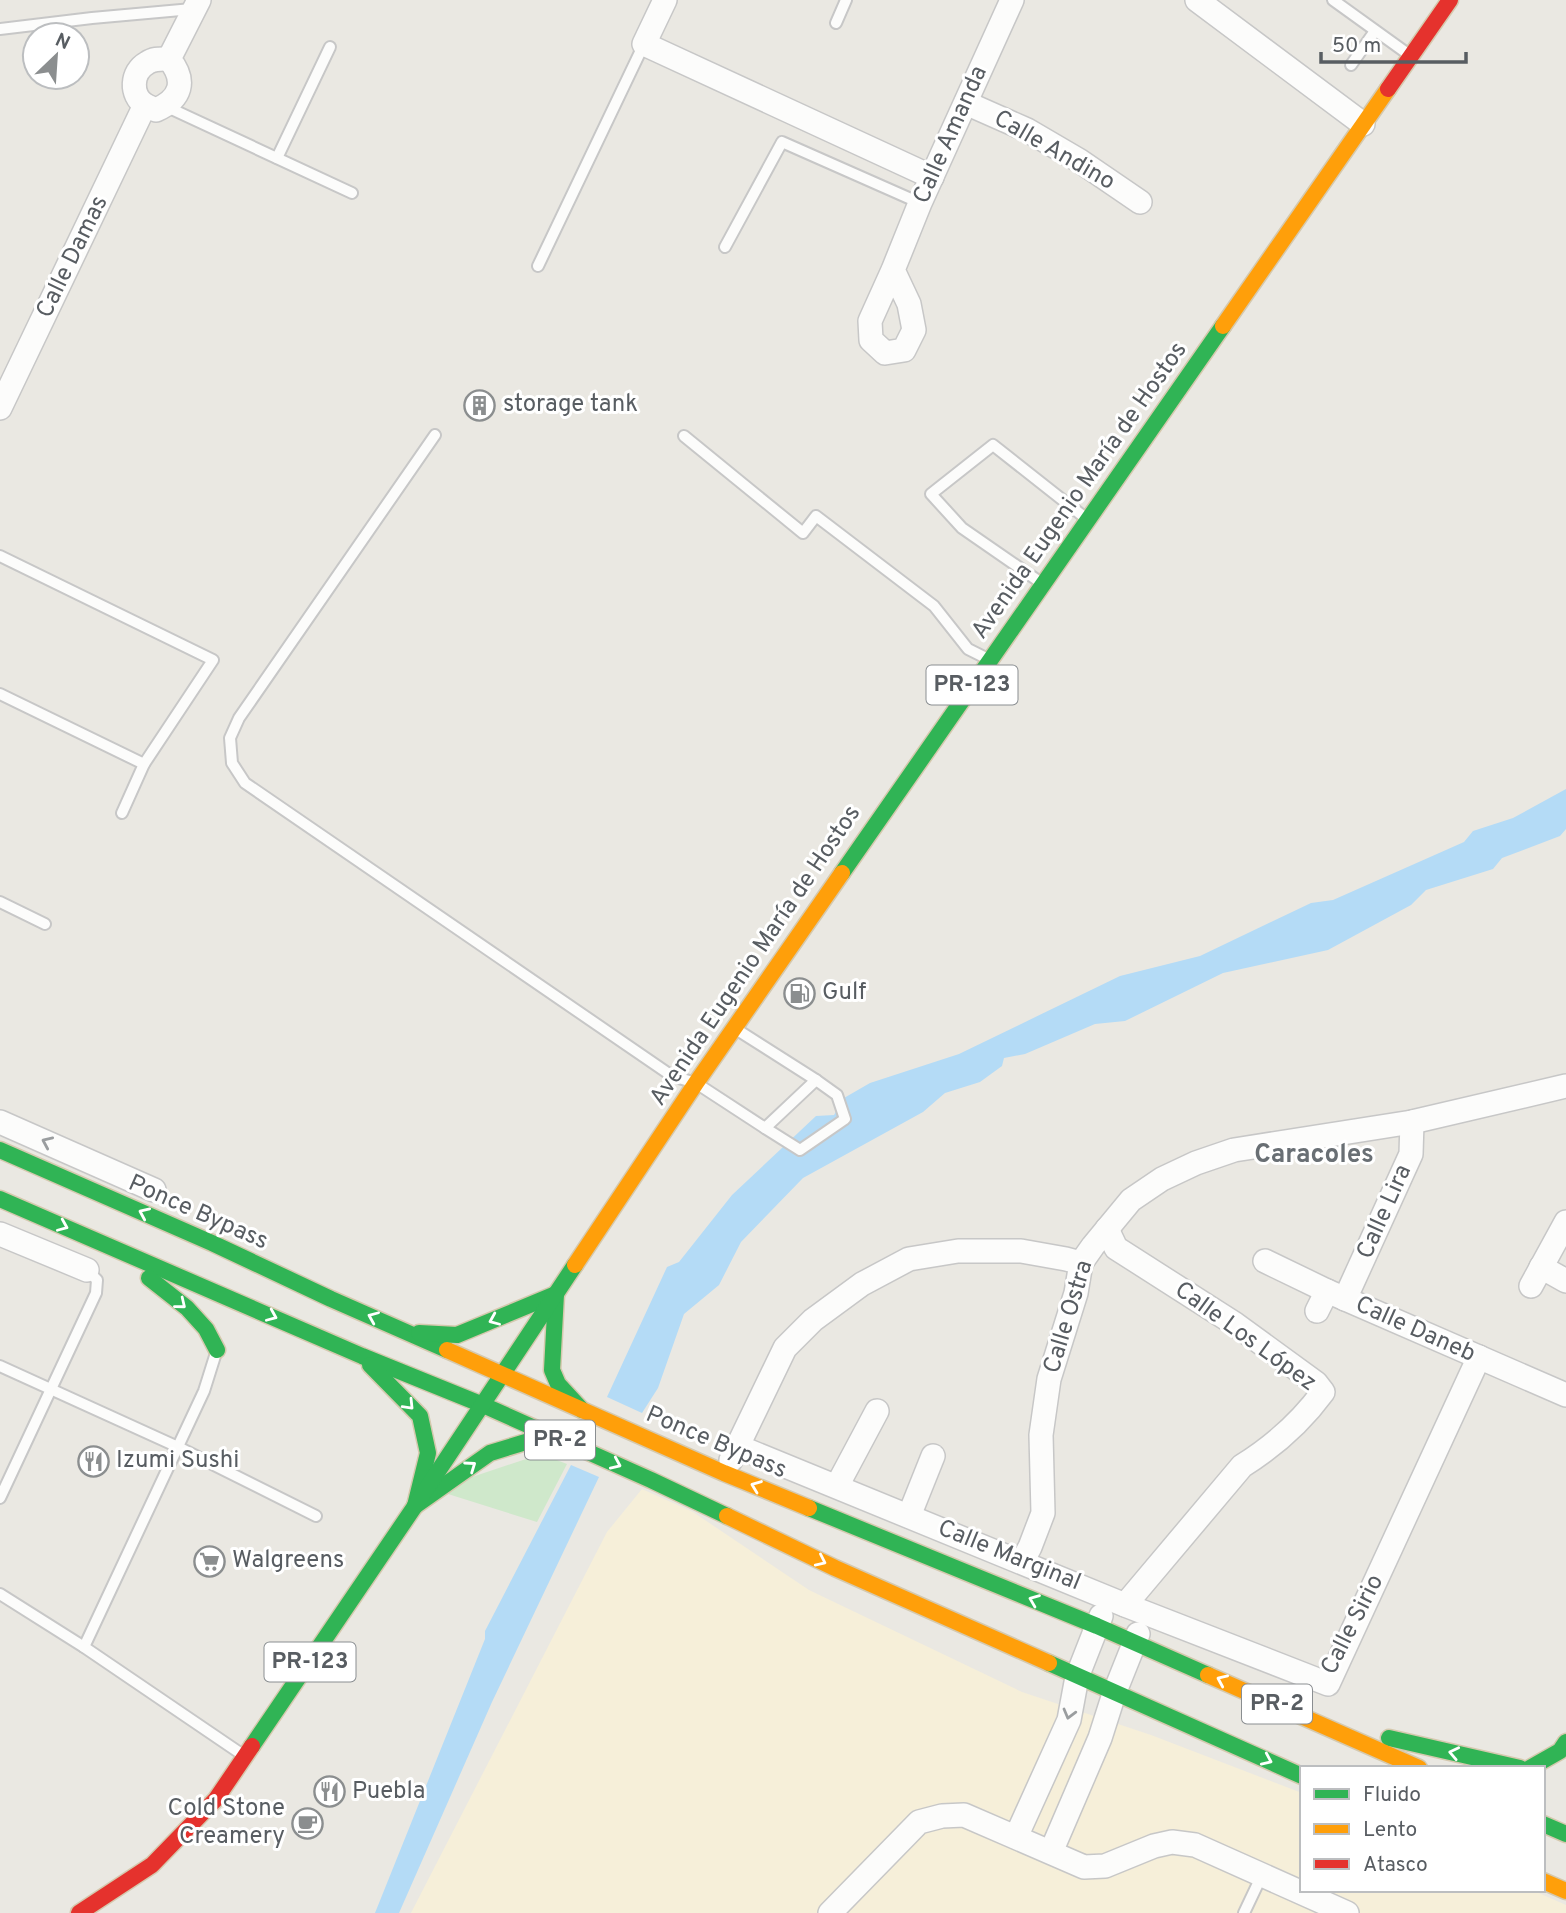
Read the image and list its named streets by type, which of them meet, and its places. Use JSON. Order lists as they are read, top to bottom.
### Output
{
  "streets": {
    "main road": [
      "Avenida Eugenio María de Hostos",
      "PR-123",
      "Ponce Bypass",
      "PR-2"
    ],
    "street": [
      "Calle Amanda",
      "Calle Andino",
      "Calle Damas",
      "Calle Lira",
      "Calle Ostra",
      "Calle Daneb",
      "Calle Los López",
      "Calle Marginal",
      "Calle Sirio"
    ]
  },
  "crossings": [
    ["Calle Amanda", "Calle Andino"],
    ["Avenida Eugenio María de Hostos", "Ponce Bypass"],
    ["Avenida Eugenio María de Hostos", "PR-2"],
    ["Calle Lira", "Calle Ostra"],
    ["Calle Lira", "Calle Daneb"],
    ["Calle Ostra", "Calle Los López"],
    ["Calle Ostra", "Calle Marginal"],
    ["Calle Daneb", "Calle Sirio"],
    ["Calle Los López", "Calle Marginal"],
    ["Calle Los López", "Calle Sirio"],
    ["Calle Marginal", "Calle Sirio"]
  ],
  "districts": ["Caracoles"],
  "places": {
    "building": ["storage tank"],
    "fuel station": ["Gulf"],
    "restaurant": ["Izumi Sushi", "Puebla"],
    "supermarket": ["Walgreens"],
    "cafe": ["Cold Stone Creamery"]
  },
  "legend": ["Fluido", "Lento", "Atasco"],
  "scale_bar": "50 m",
  "north": "top right"
}
